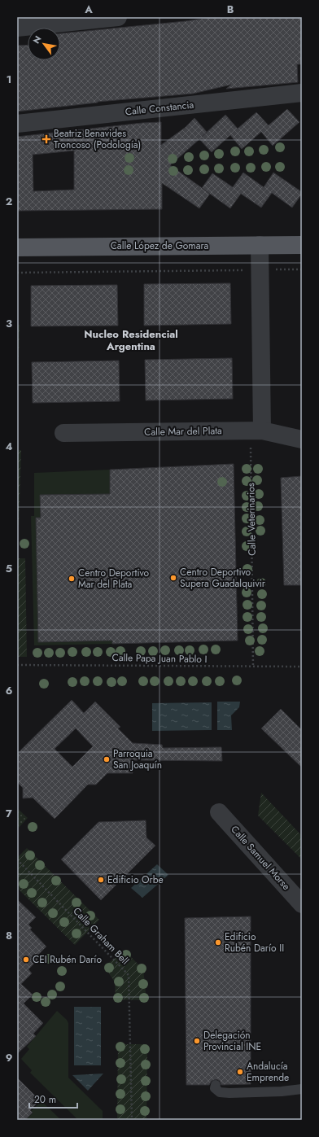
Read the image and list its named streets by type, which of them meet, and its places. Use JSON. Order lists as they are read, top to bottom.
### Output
{
  "streets": {
    "main road": ["Calle López de Gomara"],
    "street": ["Calle Constancia", "Calle Mar del Plata", "Calle Samuel Morse"],
    "path": ["Calle Veterinarios", "Calle Papa Juan Pablo I", "Calle Graham Bell"]
  },
  "crossings": [
    ["Calle Mar del Plata", "Calle Veterinarios"],
    ["Calle Veterinarios", "Calle Papa Juan Pablo I"]
  ],
  "districts": ["Nucleo Residencial Argentina"],
  "places": {
    "health": ["Beatriz Benavides Troncoso (Podología)"],
    "other": [
      "Centro Deportivo Supera Guadalquivir",
      "Centro Deportivo Mar del Plata",
      "Parroquia San Joaquín",
      "Edificio Orbe",
      "Edificio Rubén Darío II",
      "CEI Rubén Darío",
      "Delegación Provincial INE",
      "Andalucía Emprende"
    ]
  },
  "scale_bar": "20 m",
  "north": "top left",
  "grid": {
    "columns": ["A", "B"],
    "rows": [
      "1",
      "2",
      "3",
      "4",
      "5",
      "6",
      "7",
      "8",
      "9"
    ]
  }
}
